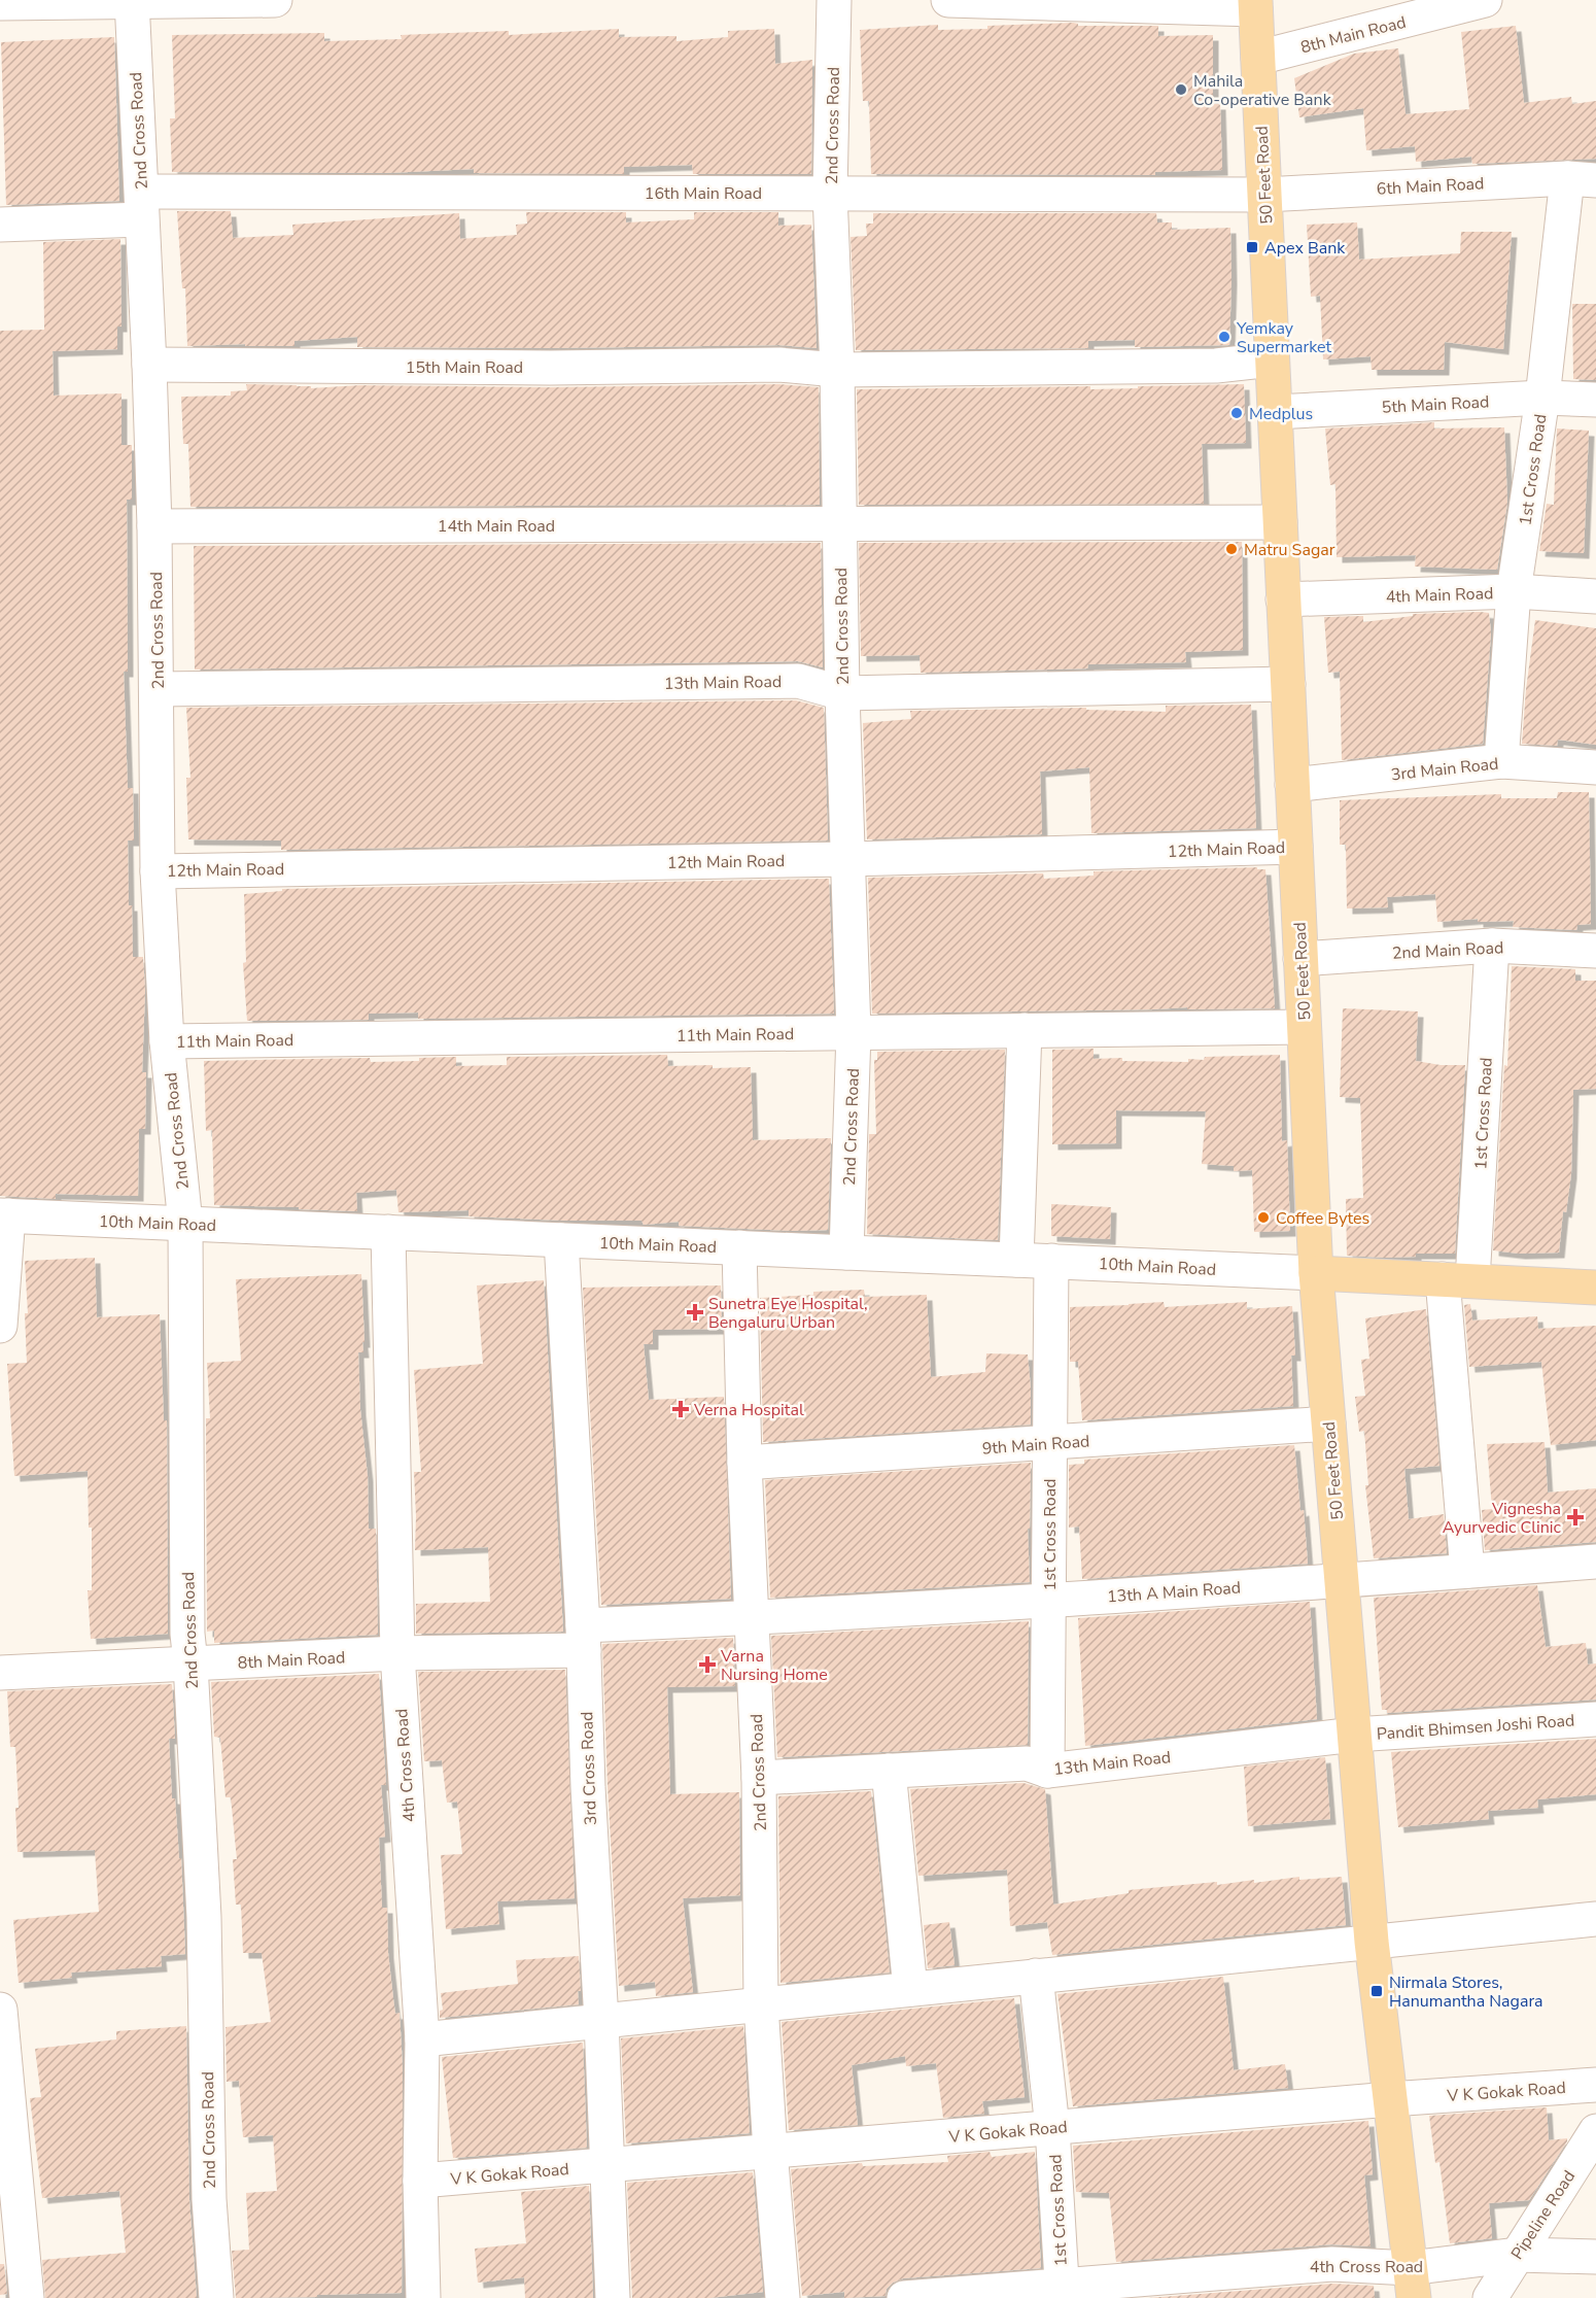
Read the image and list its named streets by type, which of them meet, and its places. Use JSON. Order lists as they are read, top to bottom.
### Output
{
  "streets": {
    "main road": ["50 Feet Road"],
    "street": [
      "8th Main Road",
      "2nd Cross Road",
      "6th Main Road",
      "16th Main Road",
      "15th Main Road",
      "5th Main Road",
      "1st Cross Road",
      "14th Main Road",
      "4th Main Road",
      "13th Main Road",
      "3rd Main Road",
      "12th Main Road",
      "2nd Main Road",
      "11th Main Road",
      "10th Main Road",
      "9th Main Road",
      "13th A Main Road",
      "Pandit Bhimsen Joshi Road",
      "4th Cross Road",
      "3rd Cross Road",
      "V K Gokak Road",
      "Pipeline Road"
    ]
  },
  "crossings": [
    ["8th Main Road", "2nd Cross Road"],
    ["8th Main Road", "50 Feet Road"],
    ["8th Main Road", "13th A Main Road"],
    ["8th Main Road", "4th Cross Road"],
    ["8th Main Road", "3rd Cross Road"],
    ["2nd Cross Road", "16th Main Road"],
    ["2nd Cross Road", "15th Main Road"],
    ["2nd Cross Road", "14th Main Road"],
    ["2nd Cross Road", "13th Main Road"],
    ["2nd Cross Road", "12th Main Road"],
    ["2nd Cross Road", "11th Main Road"],
    ["2nd Cross Road", "10th Main Road"],
    ["2nd Cross Road", "9th Main Road"],
    ["2nd Cross Road", "13th A Main Road"],
    ["2nd Cross Road", "V K Gokak Road"],
    ["50 Feet Road", "6th Main Road"],
    ["50 Feet Road", "16th Main Road"],
    ["50 Feet Road", "15th Main Road"],
    ["50 Feet Road", "5th Main Road"],
    ["50 Feet Road", "14th Main Road"],
    ["50 Feet Road", "4th Main Road"],
    ["50 Feet Road", "13th Main Road"],
    ["50 Feet Road", "3rd Main Road"],
    ["50 Feet Road", "12th Main Road"],
    ["50 Feet Road", "2nd Main Road"],
    ["50 Feet Road", "11th Main Road"],
    ["50 Feet Road", "10th Main Road"],
    ["50 Feet Road", "9th Main Road"],
    ["50 Feet Road", "13th A Main Road"],
    ["50 Feet Road", "Pandit Bhimsen Joshi Road"],
    ["50 Feet Road", "4th Cross Road"],
    ["50 Feet Road", "V K Gokak Road"],
    ["6th Main Road", "16th Main Road"],
    ["6th Main Road", "1st Cross Road"],
    ["5th Main Road", "1st Cross Road"],
    ["1st Cross Road", "4th Main Road"],
    ["1st Cross Road", "13th Main Road"],
    ["1st Cross Road", "3rd Main Road"],
    ["1st Cross Road", "2nd Main Road"],
    ["1st Cross Road", "10th Main Road"],
    ["1st Cross Road", "9th Main Road"],
    ["1st Cross Road", "13th A Main Road"],
    ["1st Cross Road", "4th Cross Road"],
    ["1st Cross Road", "V K Gokak Road"],
    ["13th Main Road", "Pandit Bhimsen Joshi Road"],
    ["10th Main Road", "4th Cross Road"],
    ["10th Main Road", "3rd Cross Road"],
    ["13th A Main Road", "3rd Cross Road"],
    ["4th Cross Road", "V K Gokak Road"],
    ["4th Cross Road", "Pipeline Road"],
    ["3rd Cross Road", "V K Gokak Road"]
  ],
  "places": {
    "other": [
      "Mahila Co-operative Bank",
      "Yemkay Supermarket",
      "Medplus",
      "Matru Sagar",
      "Coffee Bytes"
    ],
    "transit": ["Apex Bank", "Nirmala Stores, Hanumantha Nagara"],
    "health": [
      "Sunetra Eye Hospital, Bengaluru Urban",
      "Verna Hospital",
      "Vignesha Ayurvedic Clinic",
      "Varna Nursing Home"
    ]
  }
}
